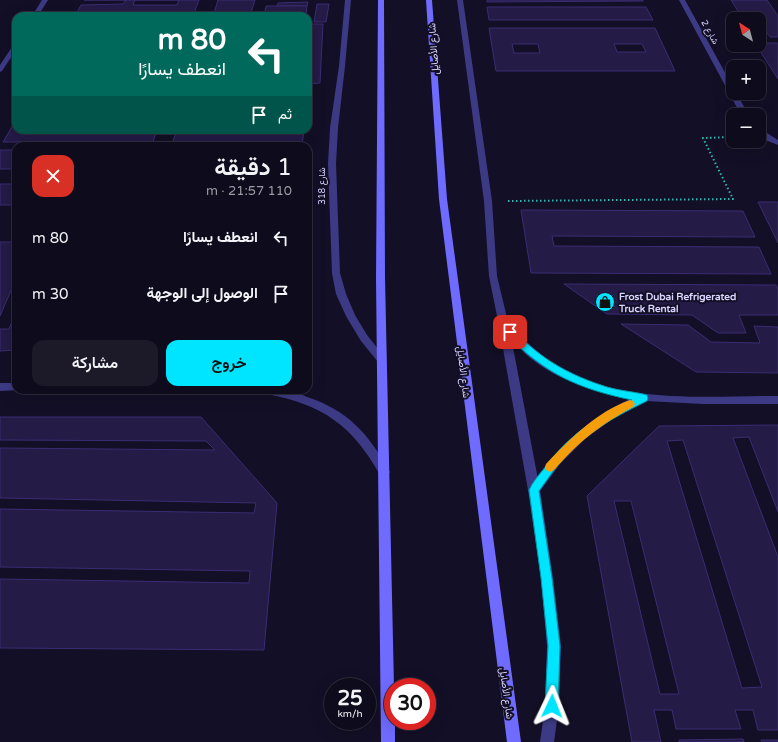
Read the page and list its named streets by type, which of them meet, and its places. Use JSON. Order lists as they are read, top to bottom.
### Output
{
  "streets": {
    "main road": ["شارع الأصايل"],
    "street": ["شارع 2", "شارع 318"]
  },
  "places": {
    "shop": ["Frost Dubai Refrigerated Truck Rental"]
  },
  "north": "top left",
  "page": {
    "map_buttons": ["+", "−"],
    "turn": ["80 m", "انعطف يسارًا"],
    "then": "ثم",
    "heading": ["1 دقيقة", "110 m · 21:57"],
    "list": [
      {
        "name": "انعطف يسارًا",
        "value": "80 m"
      },
      {
        "name": "الوصول إلى الوجهة",
        "value": "30 m"
      }
    ],
    "buttons": ["خروج", "مشاركة"],
    "speed": "25 km/h",
    "limit": "30"
  }
}
